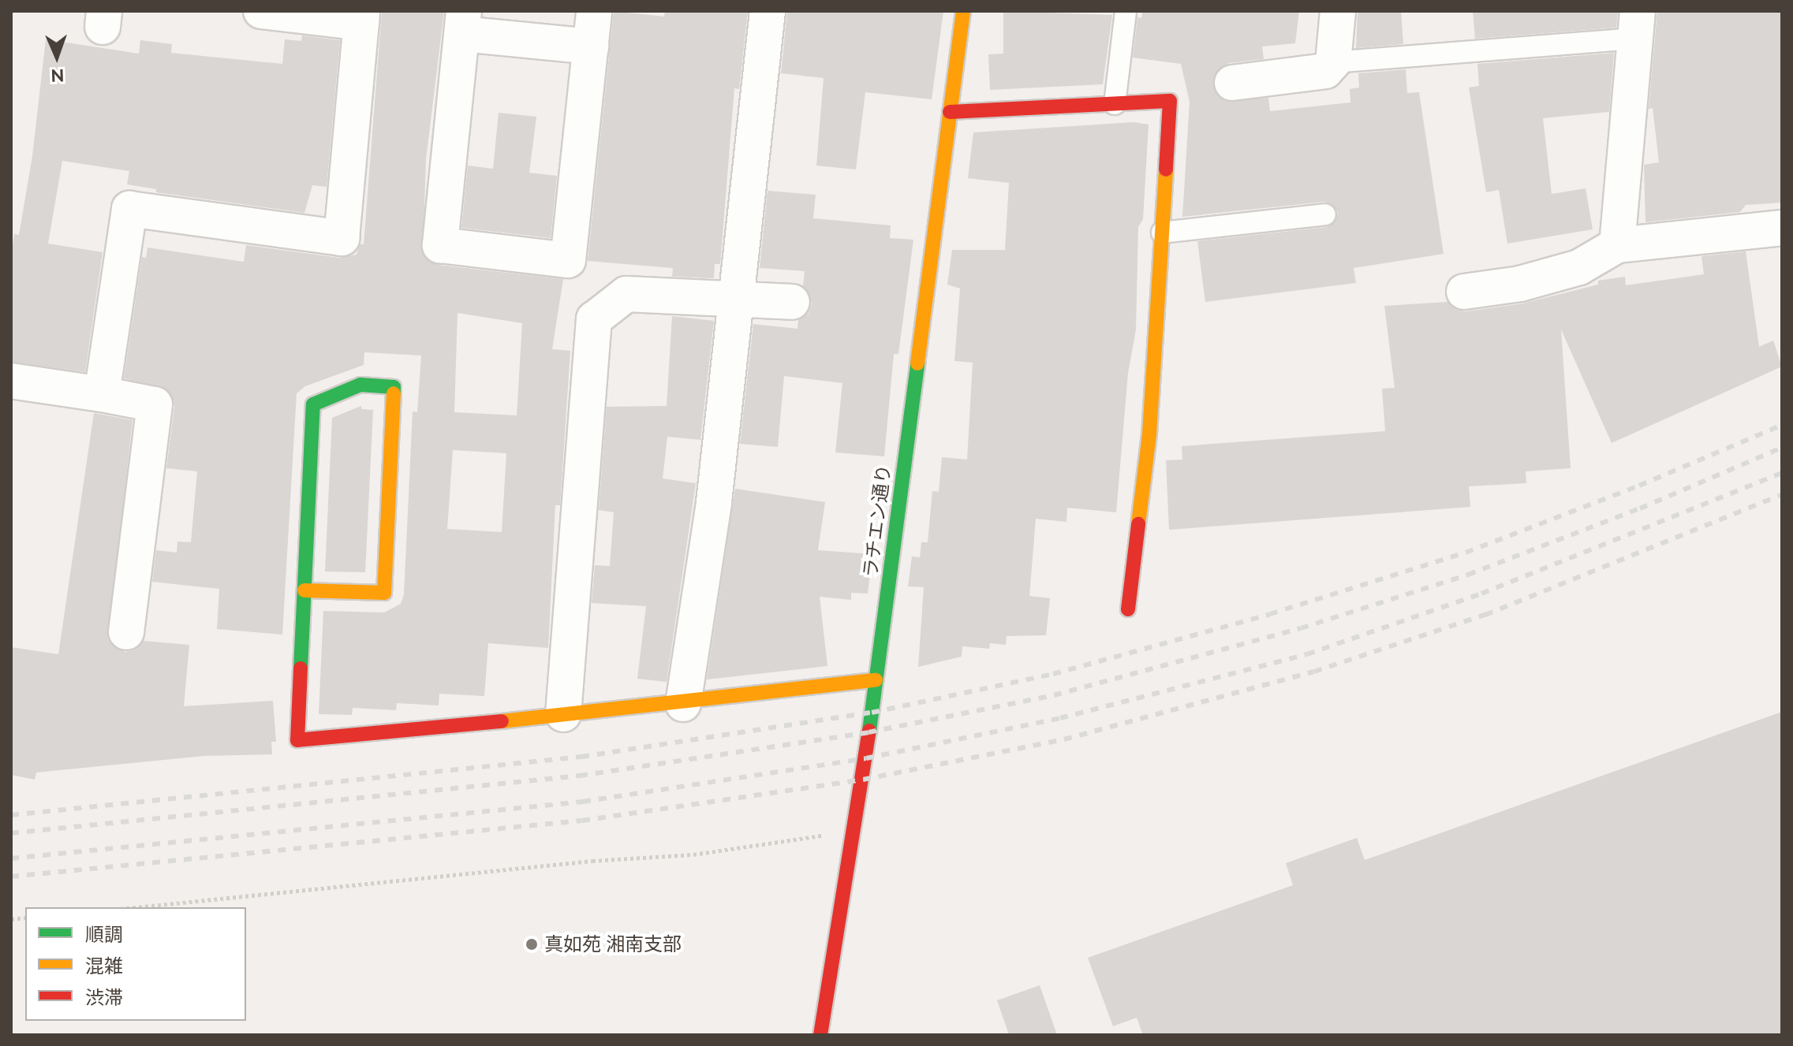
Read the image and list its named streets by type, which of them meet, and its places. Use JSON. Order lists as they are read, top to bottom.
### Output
{
  "streets": {
    "street": ["ラチエン通り"]
  },
  "places": ["真如苑 湘南支部"],
  "legend": ["順調", "混雑", "渋滞"],
  "north": "bottom"
}
